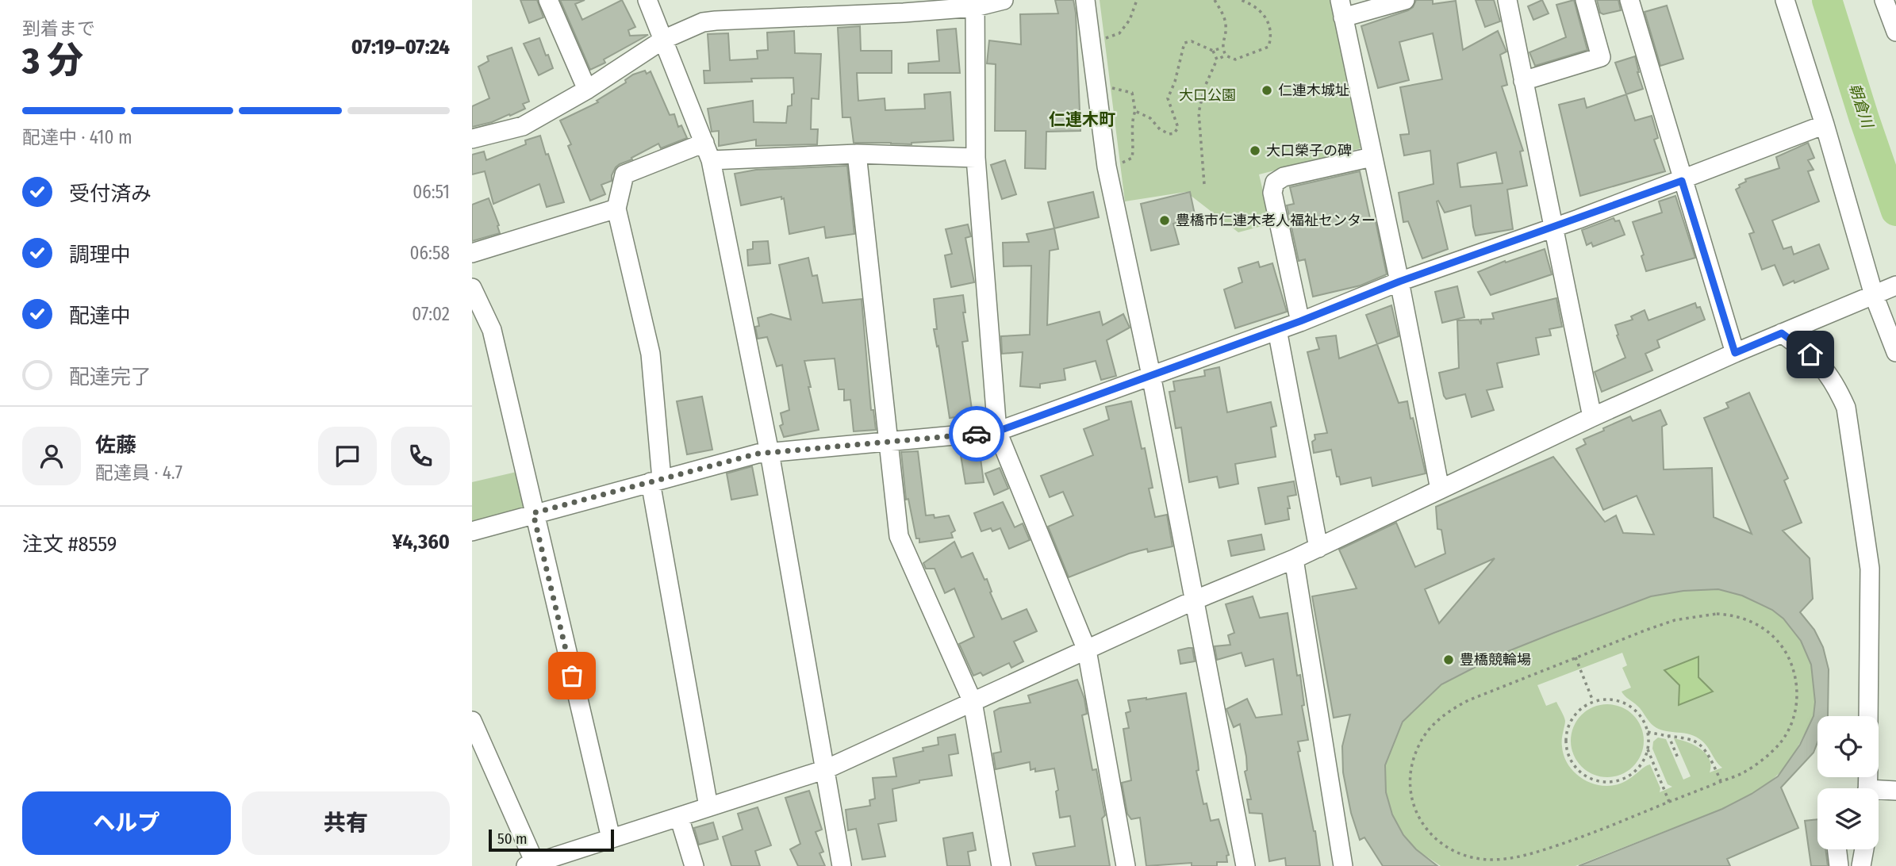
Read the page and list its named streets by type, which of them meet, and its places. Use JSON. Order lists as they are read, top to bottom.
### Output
{
  "districts": ["仁連木町"],
  "water": ["朝倉川"],
  "parks": ["大口公園"],
  "places": [
    "仁連木城址",
    "大口榮子の碑",
    "豊橋市仁連木老人福祉センター",
    "豊橋競輪場"
  ],
  "scale_bar": "50 m",
  "page": {
    "heading": ["3 分", "到着まで", "07:19–07:24"],
    "panel": [
      "佐藤",
      "配達員 · 4.7",
      "注文 #8559",
      "¥4,360"
    ],
    "bar": "配達中 · 410 m",
    "list": [
      ["受付済み", "06:51"],
      ["調理中", "06:58"],
      ["配達中", "07:02"],
      "配達完了"
    ],
    "buttons": ["ヘルプ", "共有"],
    "scale": "50 m"
  }
}
